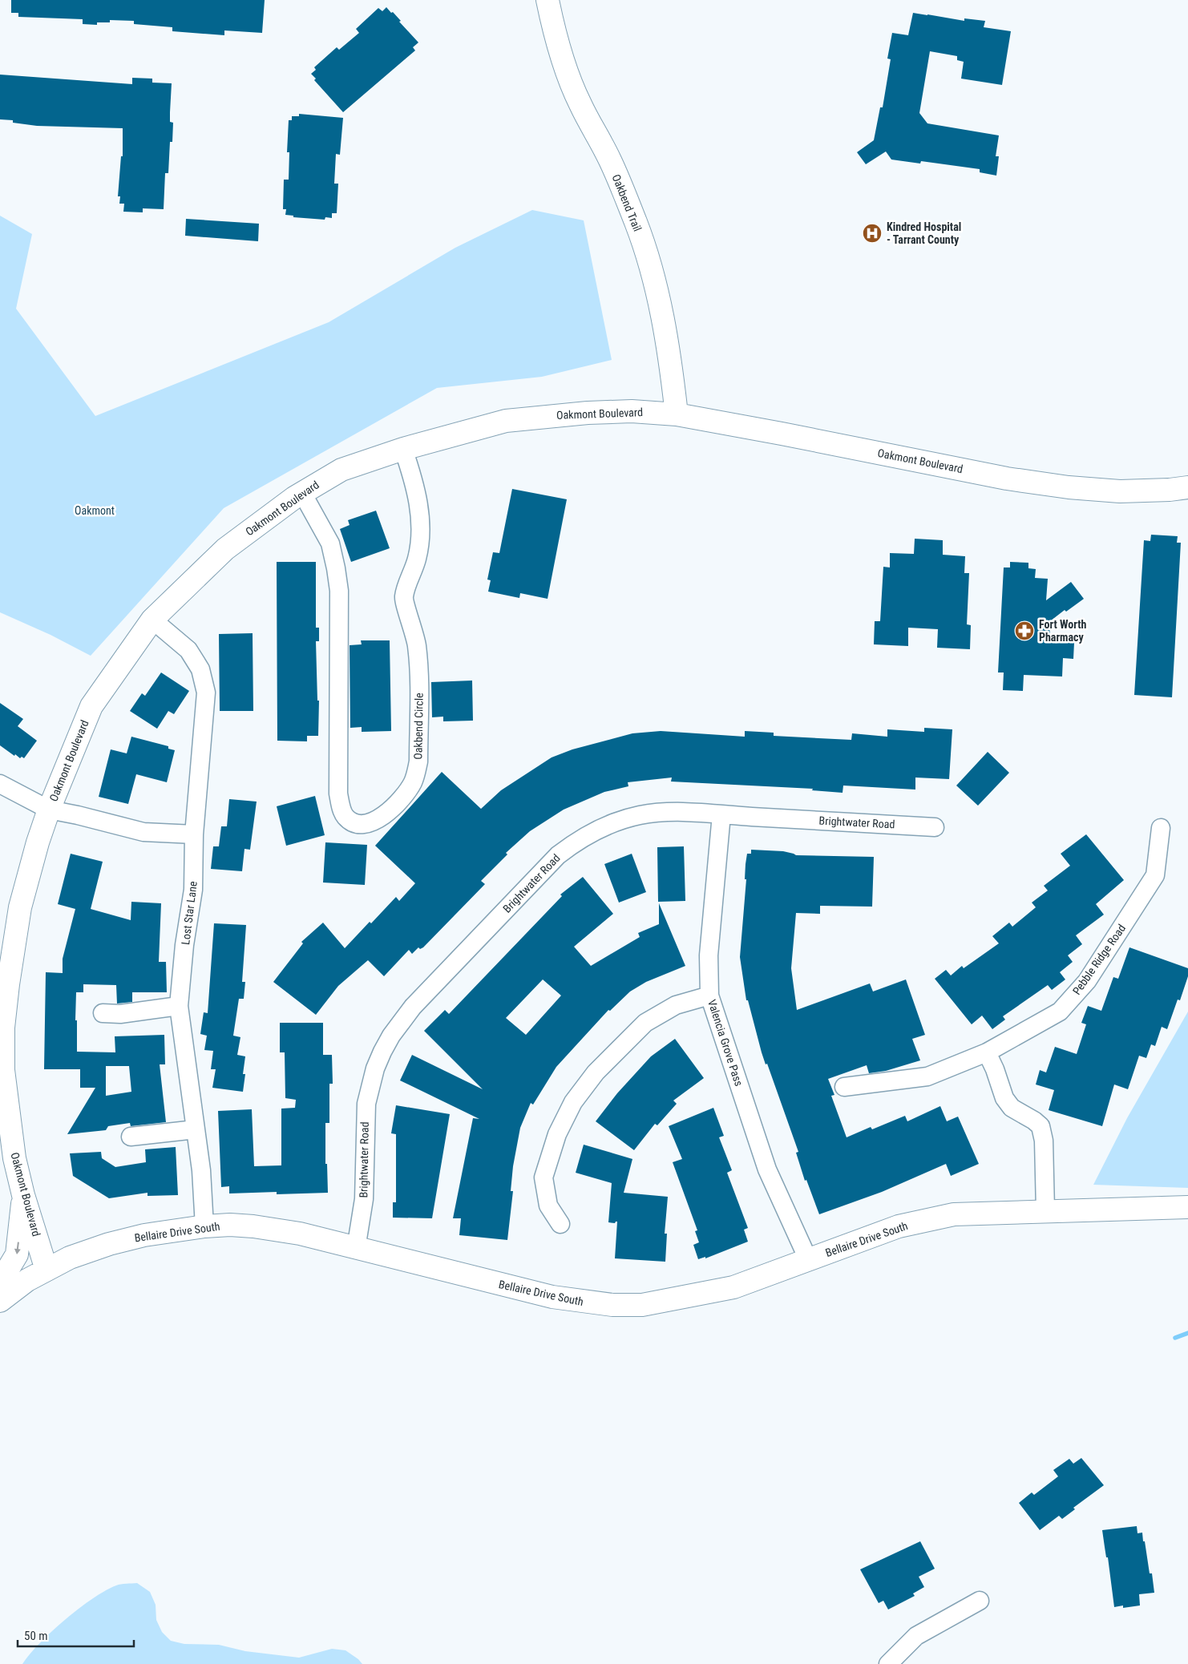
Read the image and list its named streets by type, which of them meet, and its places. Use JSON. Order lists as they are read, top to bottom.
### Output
{
  "streets": {
    "street": [
      "Oakbend Trail",
      "Oakmont Boulevard",
      "Oakbend Circle",
      "Brightwater Road",
      "Lost Star Lane",
      "Pebble Ridge Road",
      "Valencia Grove Pass",
      "Bellaire Drive South"
    ]
  },
  "crossings": [
    ["Oakbend Trail", "Oakmont Boulevard"],
    ["Oakmont Boulevard", "Oakbend Circle"],
    ["Oakmont Boulevard", "Lost Star Lane"],
    ["Oakmont Boulevard", "Bellaire Drive South"],
    ["Brightwater Road", "Valencia Grove Pass"],
    ["Brightwater Road", "Bellaire Drive South"],
    ["Lost Star Lane", "Bellaire Drive South"],
    ["Valencia Grove Pass", "Bellaire Drive South"]
  ],
  "parks": ["Oakmont"],
  "places": {
    "hospital": ["Kindred Hospital - Tarrant County"],
    "pharmacy": ["Fort Worth Pharmacy"]
  },
  "scale_bar": "50 m"
}
